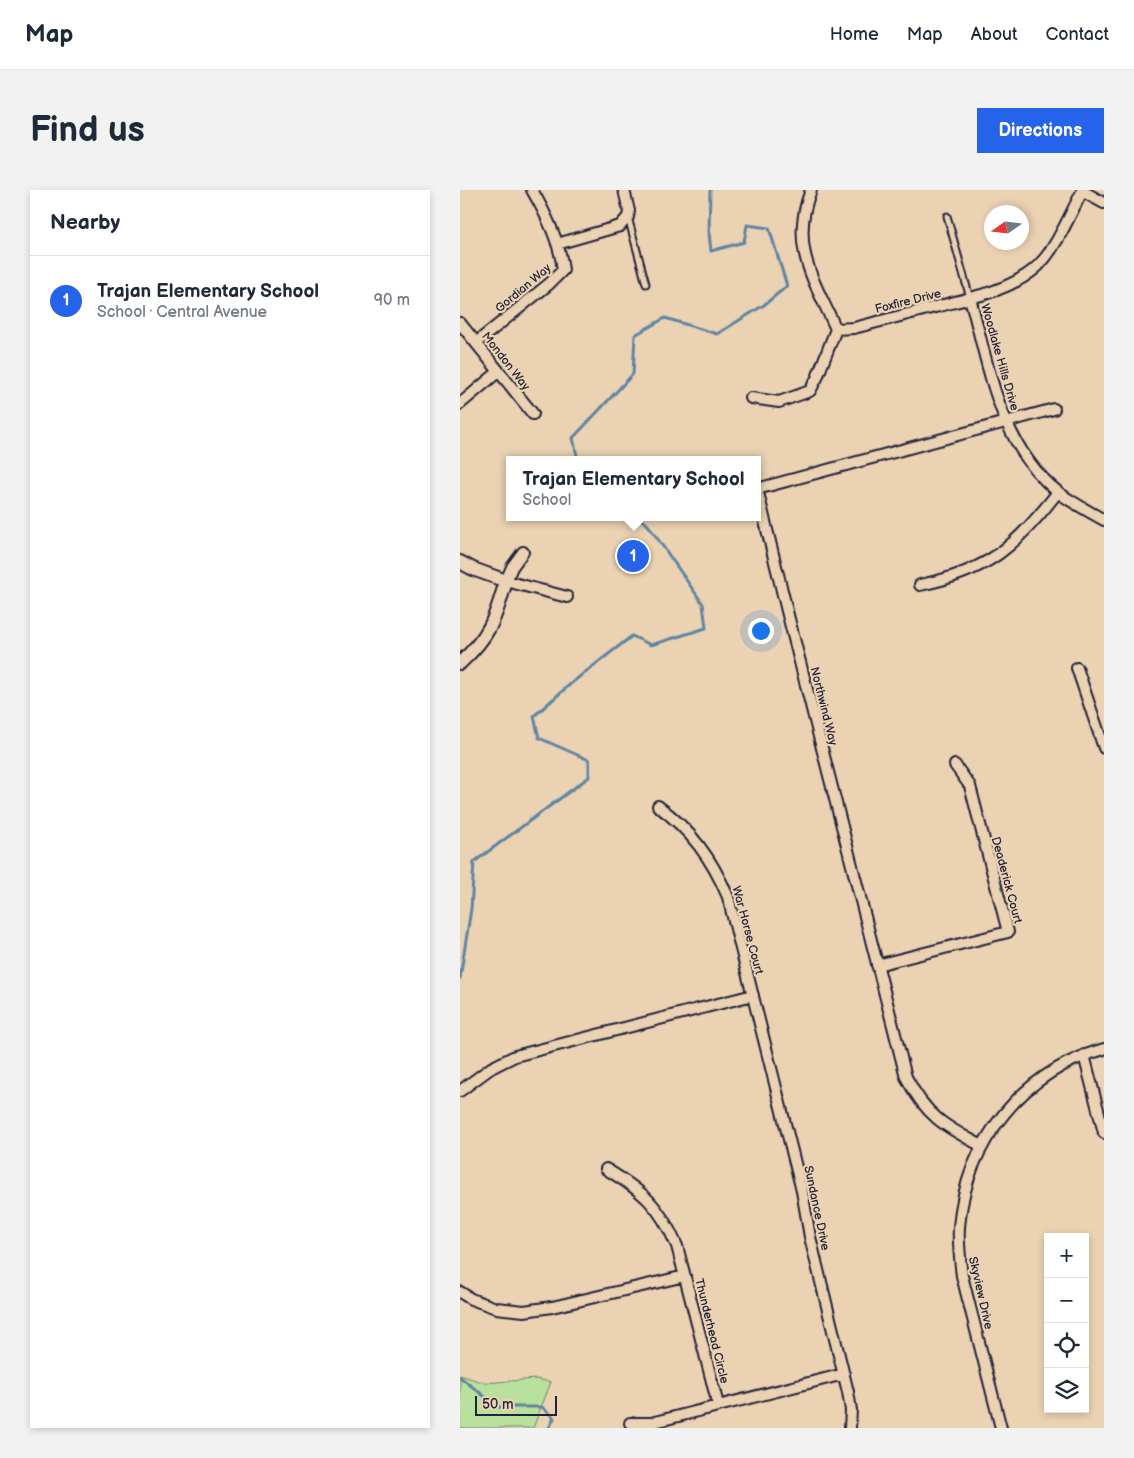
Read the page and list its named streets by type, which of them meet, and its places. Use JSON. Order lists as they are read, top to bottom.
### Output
{
  "streets": {
    "street": [
      "Gordian Way",
      "Foxfire Drive",
      "Woodlake Hills Drive",
      "Mondon Way",
      "Northwind Way",
      "Deaderick Court",
      "War Horse Court",
      "Sundance Drive",
      "Skyview Drive",
      "Thunderhead Circle"
    ]
  },
  "crossings": [
    ["Gordian Way", "Mondon Way"],
    ["Foxfire Drive", "Woodlake Hills Drive"],
    ["Woodlake Hills Drive", "Northwind Way"],
    ["Northwind Way", "Deaderick Court"],
    ["Northwind Way", "Skyview Drive"],
    ["War Horse Court", "Sundance Drive"]
  ],
  "scale_bar": "50 m",
  "north": "left",
  "page": {
    "header": "Map",
    "nav": [
      "Home",
      "Map",
      "About",
      "Contact"
    ],
    "buttons": "Directions",
    "title": "Find us",
    "heading": "Nearby",
    "list": [
      {
        "mark": "1",
        "name": "Trajan Elementary School",
        "note": "School · Central Avenue",
        "value": "90 m"
      }
    ],
    "popup": ["Trajan Elementary School", "School"],
    "pins": "1",
    "map_buttons": ["+", "−"],
    "scale": "50 m"
  }
}
